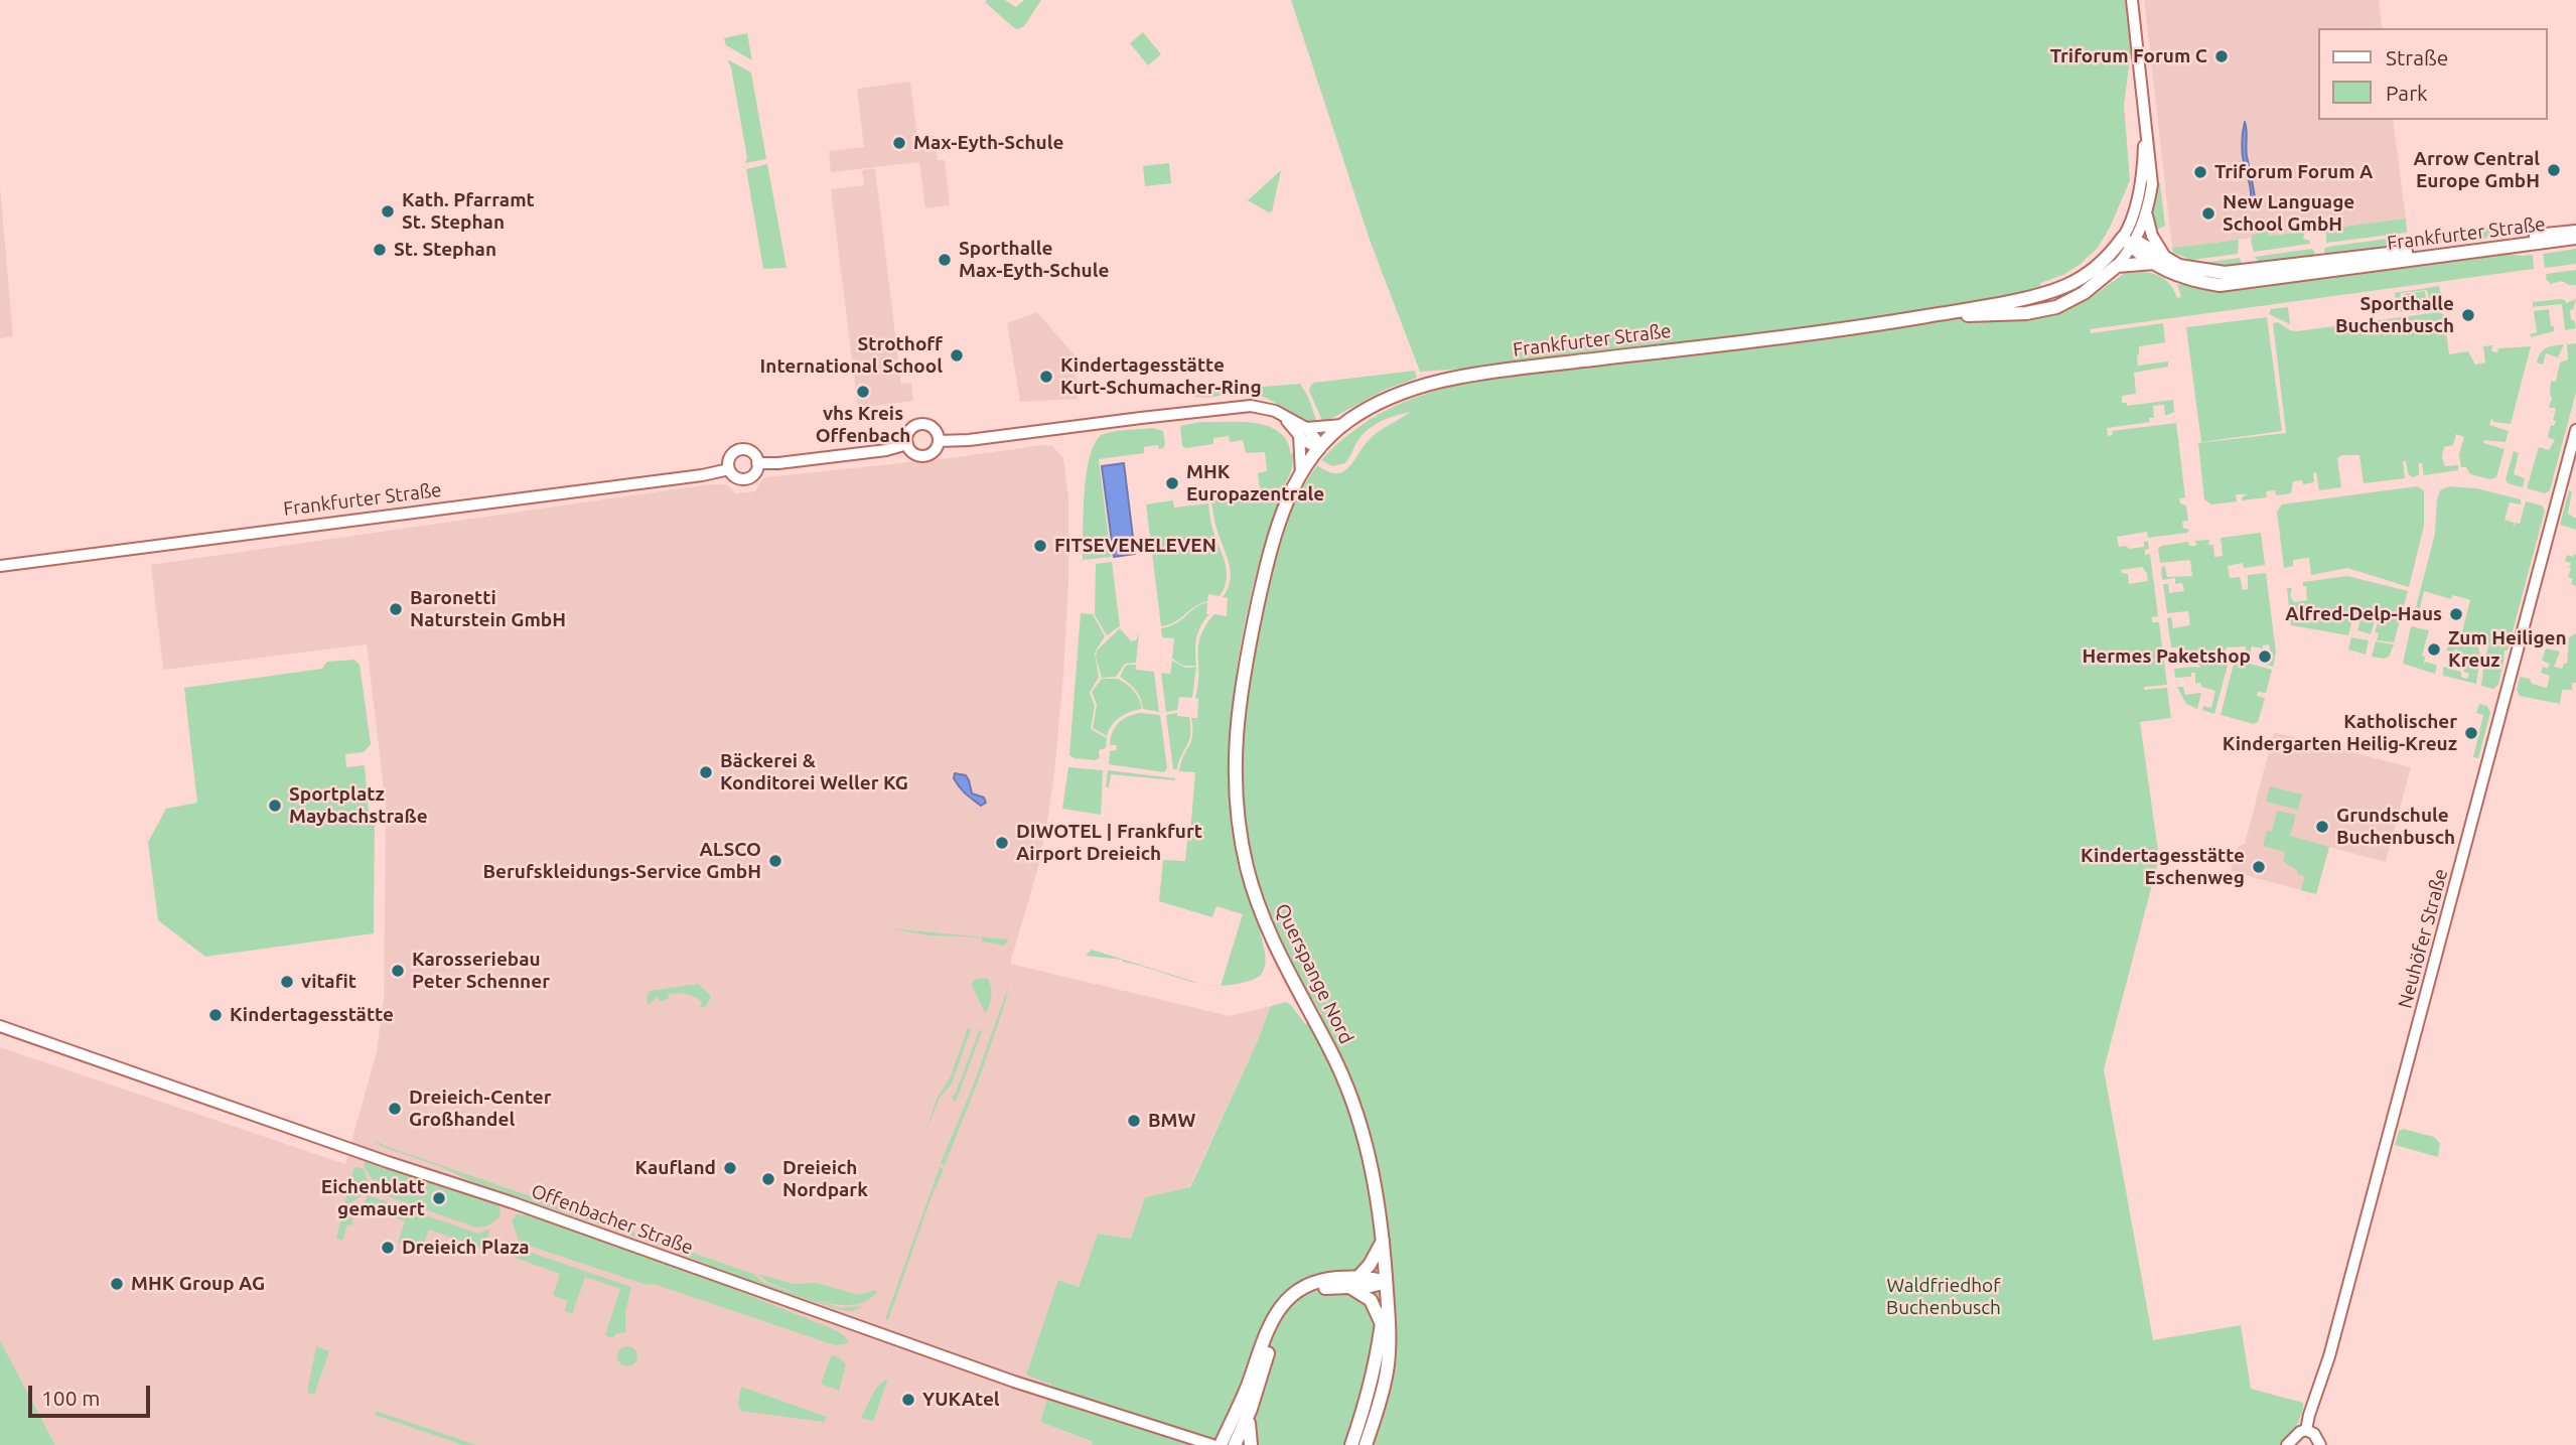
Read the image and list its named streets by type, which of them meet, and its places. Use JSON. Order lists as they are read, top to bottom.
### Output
{
  "streets": {
    "main road": ["Frankfurter Straße", "Querspange Nord"],
    "street": ["Neuhöfer Straße", "Offenbacher Straße"]
  },
  "crossings": [
    ["Frankfurter Straße", "Querspange Nord"]
  ],
  "parks": ["Waldfriedhof Buchenbusch"],
  "places": [
    "Triforum Forum C",
    "Max-Eyth-Schule",
    "Arrow Central Europe GmbH",
    "Triforum Forum A",
    "Kath. Pfarramt St. Stephan",
    "New Language School GmbH",
    "St. Stephan",
    "Sporthalle Max-Eyth-Schule",
    "Sporthalle Buchenbusch",
    "Strothoff International School",
    "Kindertagesstätte Kurt-Schumacher-Ring",
    "vhs Kreis Offenbach",
    "MHK Europazentrale",
    "FITSEVENELEVEN",
    "Baronetti Naturstein GmbH",
    "Alfred-Delp-Haus",
    "Zum Heiligen Kreuz",
    "Hermes Paketshop",
    "Katholischer Kindergarten Heilig-Kreuz",
    "Bäckerei & Konditorei Weller KG",
    "Sportplatz Maybachstraße",
    "Grundschule Buchenbusch",
    "DIWOTEL | Frankfurt Airport Dreieich",
    "ALSCO Berufskleidungs-Service GmbH",
    "Kindertagesstätte Eschenweg",
    "Karosseriebau Peter Schenner",
    "vitafit",
    "Kindertagesstätte",
    "Dreieich-Center Großhandel",
    "BMW",
    "Kaufland",
    "Dreieich Nordpark",
    "Eichenblatt gemauert",
    "Dreieich Plaza",
    "MHK Group AG",
    "YUKAtel"
  ],
  "legend": ["Straße", "Park"],
  "scale_bar": "100 m"
}
